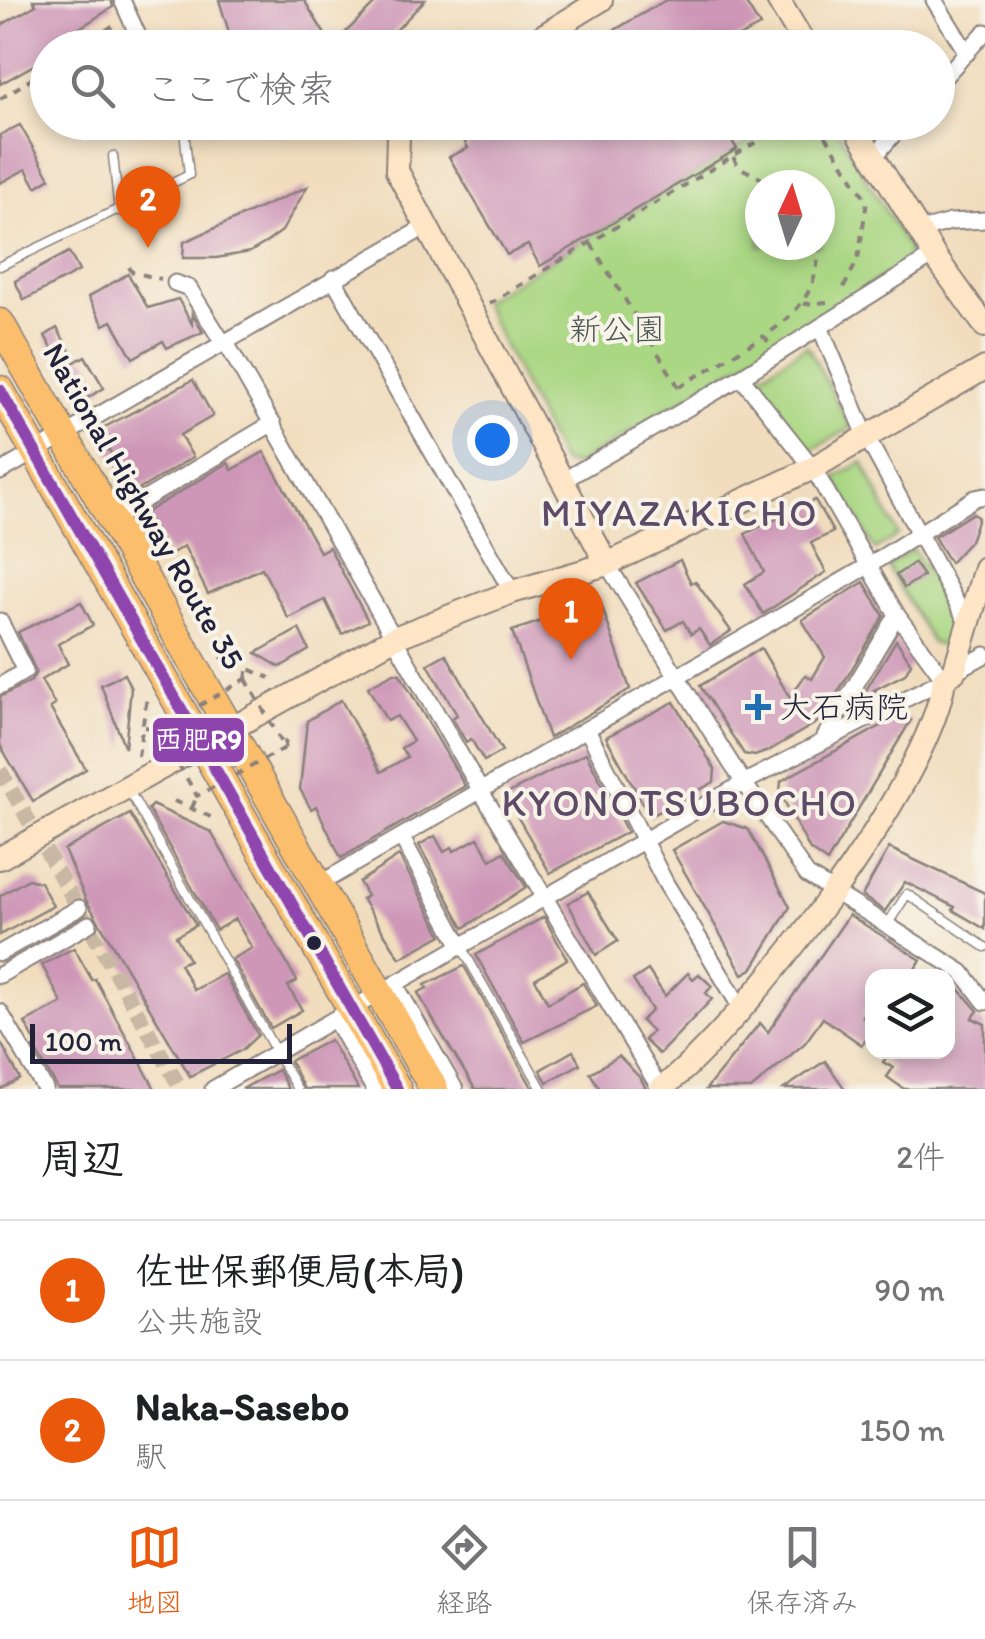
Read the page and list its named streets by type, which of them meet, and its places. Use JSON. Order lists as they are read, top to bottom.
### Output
{
  "streets": {
    "highway": ["National Highway Route 35"]
  },
  "districts": ["MIYAZAKICHO", "KYONOTSUBOCHO"],
  "parks": ["新公園"],
  "places": {
    "health": ["大石病院"]
  },
  "lines": ["transit line 西肥R9"],
  "scale_bar": "100 m",
  "north": "top",
  "page": {
    "search": "ここで検索",
    "pins": ["2", "1"],
    "scale": "100 m",
    "heading": ["周辺", "2件"],
    "list": [
      {
        "mark": "1",
        "name": "佐世保郵便局(本局)",
        "note": "公共施設",
        "value": "90 m"
      },
      {
        "mark": "2",
        "name": "Naka-Sasebo",
        "note": "駅",
        "value": "150 m"
      }
    ],
    "nav": ["地図", "経路", "保存済み"]
  }
}
